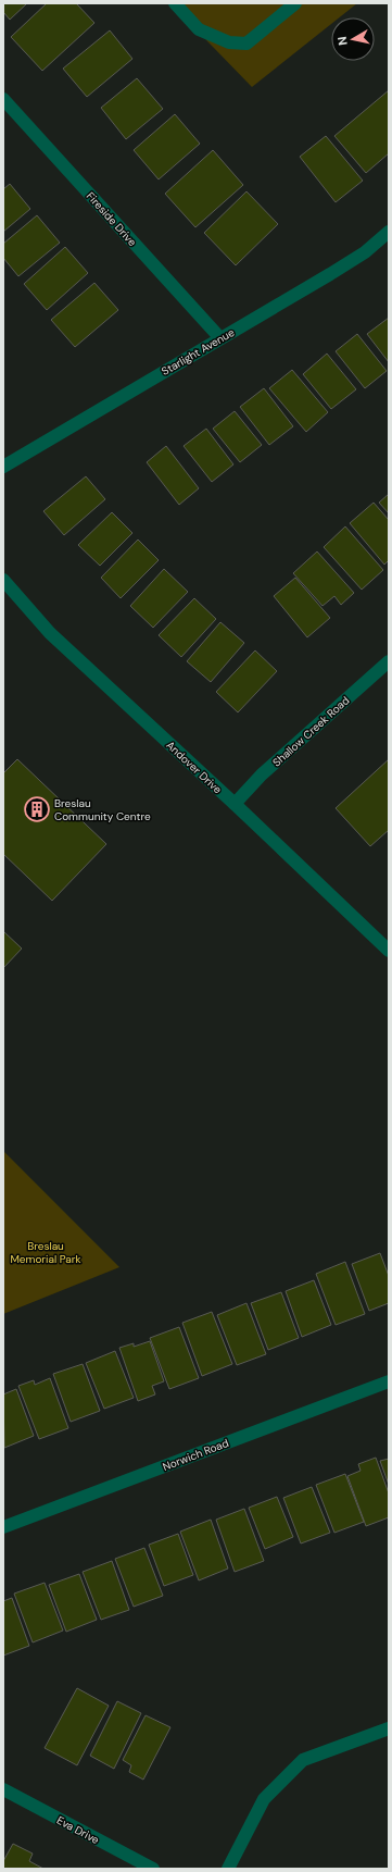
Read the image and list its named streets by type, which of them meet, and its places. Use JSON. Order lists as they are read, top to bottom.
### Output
{
  "streets": {
    "street": [
      "Fireside Drive",
      "Starlight Avenue",
      "Shallow Creek Road",
      "Andover Drive",
      "Norwich Road",
      "Eva Drive"
    ]
  },
  "crossings": [
    ["Fireside Drive", "Starlight Avenue"],
    ["Shallow Creek Road", "Andover Drive"]
  ],
  "parks": ["Breslau Memorial Park"],
  "places": {
    "building": ["Breslau Community Centre"]
  },
  "north": "left"
}
